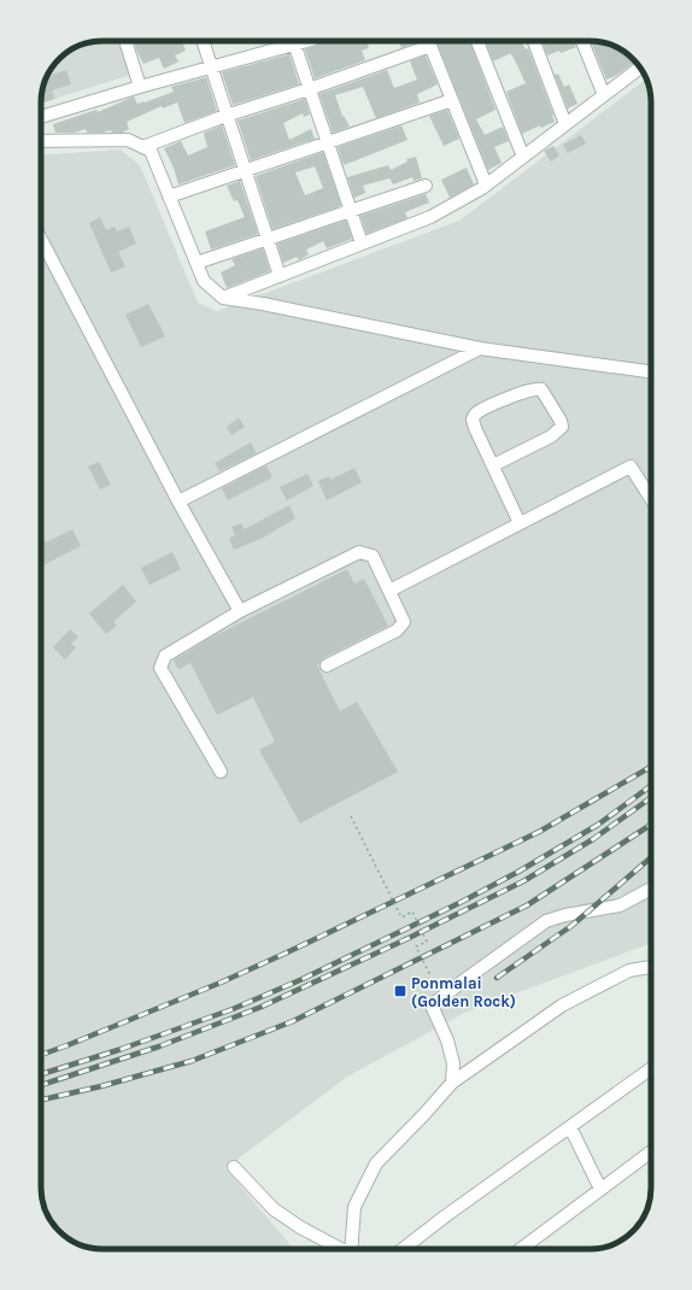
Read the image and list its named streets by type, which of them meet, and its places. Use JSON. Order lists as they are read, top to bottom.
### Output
{
  "places": {
    "transit": ["Ponmalai (Golden Rock)"]
  }
}
